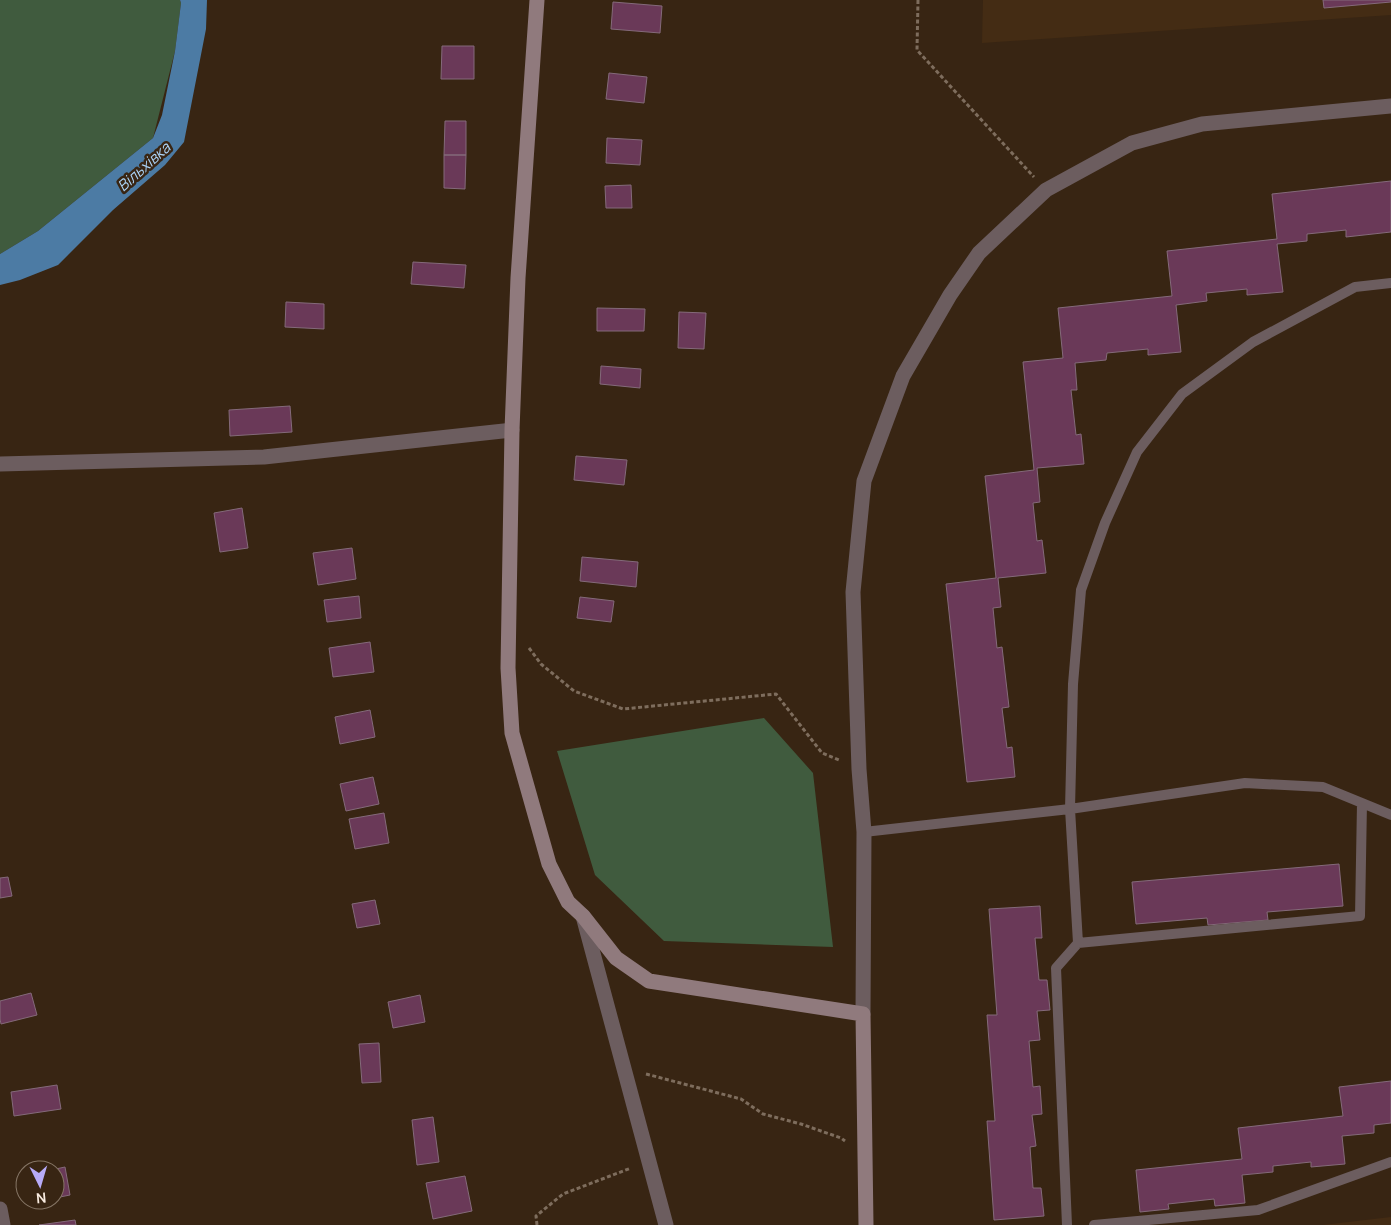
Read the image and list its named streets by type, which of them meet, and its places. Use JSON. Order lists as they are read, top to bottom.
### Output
{
  "water": ["Вільхівка"],
  "north": "bottom"
}
